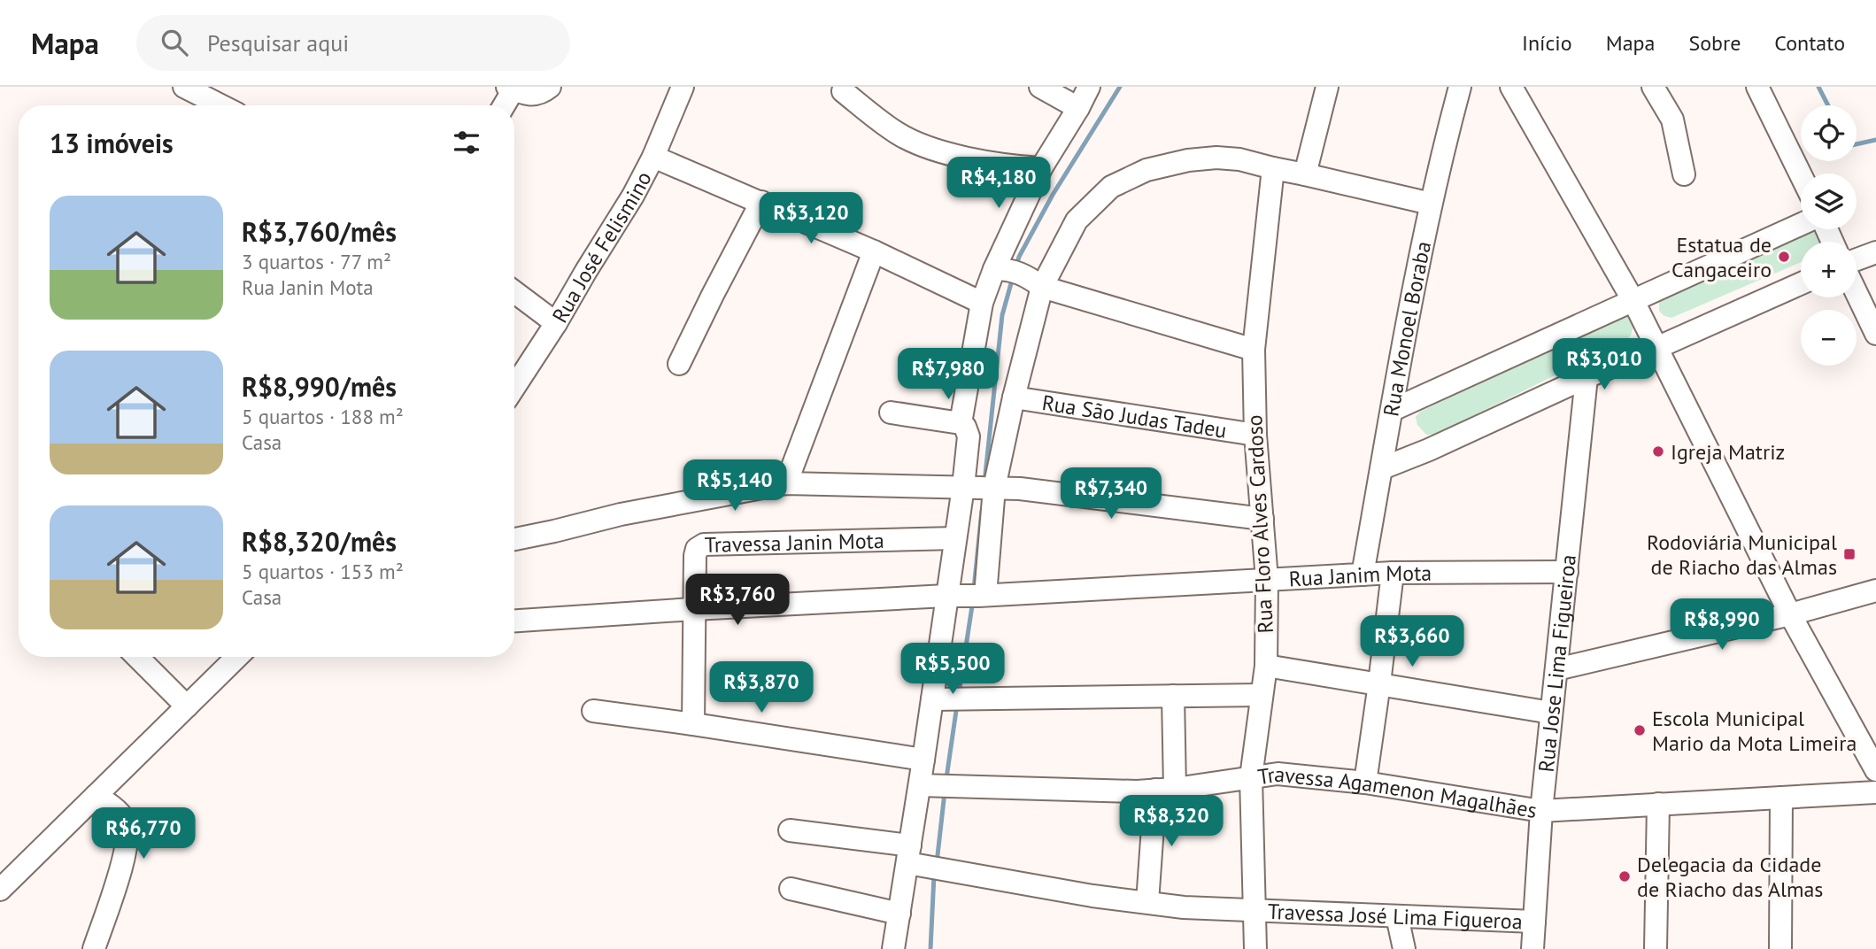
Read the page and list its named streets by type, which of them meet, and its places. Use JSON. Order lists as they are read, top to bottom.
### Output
{
  "streets": {
    "street": [
      "Rua José Felismino",
      "Rua Monoel Boraba",
      "Rua São Judas Tadeu",
      "Rua Floro Alves Cardoso",
      "Travessa Janin Mota",
      "Rua Janim Mota",
      "Rua Jose Lima Figueiroa",
      "Travessa Agamenon Magalhães",
      "Travessa José Lima Figueroa"
    ]
  },
  "crossings": [
    ["Rua Monoel Boraba", "Rua Janim Mota"],
    ["Rua São Judas Tadeu", "Rua Floro Alves Cardoso"],
    ["Rua Floro Alves Cardoso", "Rua Janim Mota"],
    ["Rua Floro Alves Cardoso", "Travessa Agamenon Magalhães"],
    ["Rua Floro Alves Cardoso", "Travessa José Lima Figueroa"],
    ["Travessa Janin Mota", "Rua Janim Mota"],
    ["Rua Janim Mota", "Rua Jose Lima Figueiroa"],
    ["Rua Jose Lima Figueiroa", "Travessa Agamenon Magalhães"],
    ["Rua Jose Lima Figueiroa", "Travessa José Lima Figueroa"]
  ],
  "places": {
    "other": [
      "Estatua de Cangaceiro",
      "Igreja Matriz",
      "Escola Municipal Mario da Mota Limeira",
      "Delegacia da Cidade de Riacho das Almas"
    ],
    "transit": ["Rodoviária Municipal de Riacho das Almas"]
  },
  "page": {
    "header": "Mapa",
    "search": "Pesquisar aqui",
    "nav": [
      "Início",
      "Mapa",
      "Sobre",
      "Contato"
    ],
    "map_buttons": ["+", "−"],
    "heading": "13 imóveis",
    "price": [
      "R$4,180",
      "R$3,120",
      "R$3,010",
      "R$7,980",
      "R$5,140",
      "R$7,340",
      "R$3,760",
      "R$8,990",
      "R$3,660",
      "R$5,500",
      "R$3,870",
      "R$8,320",
      "R$6,770"
    ],
    "list": [
      {
        "name": "R$3,760/mês",
        "note": "3 quartos · 77 m² · Rua Janin Mota"
      },
      {
        "name": "R$8,990/mês",
        "note": "5 quartos · 188 m² · Casa"
      },
      {
        "name": "R$8,320/mês",
        "note": "5 quartos · 153 m² · Casa"
      }
    ]
  }
}
